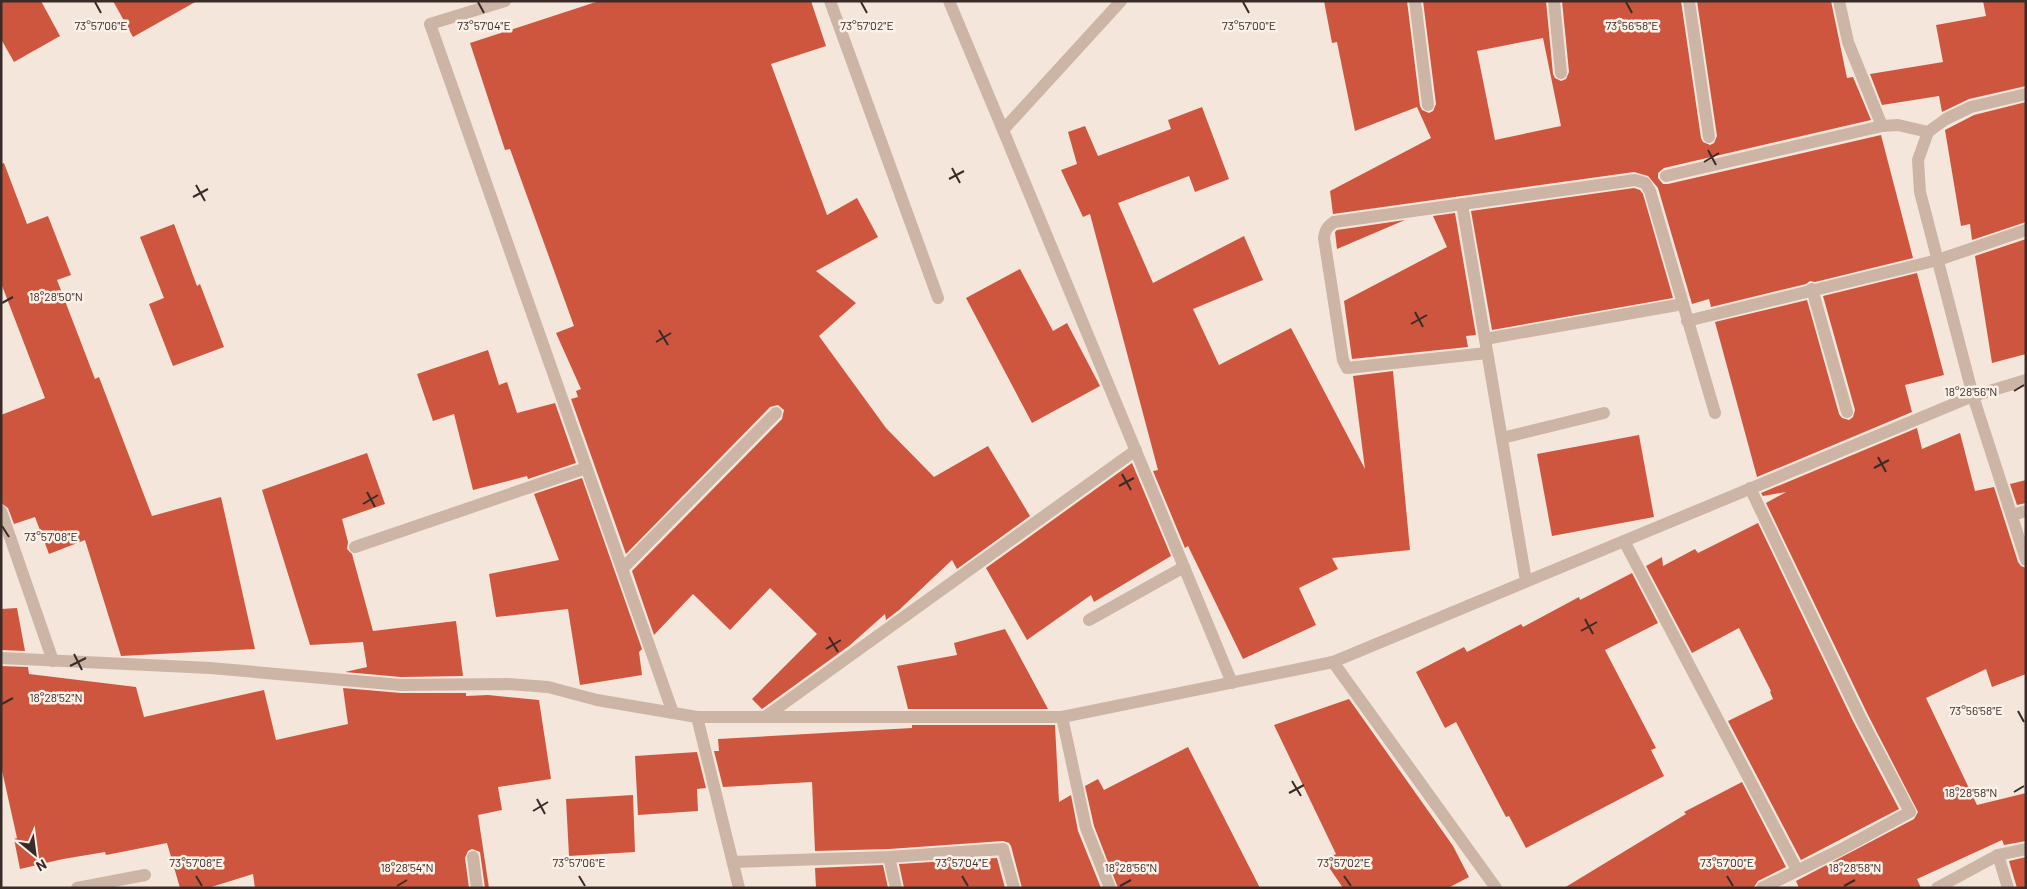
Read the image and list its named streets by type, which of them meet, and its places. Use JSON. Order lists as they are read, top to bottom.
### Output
{
  "north": "bottom right",
  "coordinates": [
    "73°57'06\"E",
    "73°57'04\"E",
    "73°57'02\"E",
    "73°57'00\"E",
    "73°56'58\"E",
    "18°28'50\"N",
    "18°28'56\"N",
    "73°57'08\"E",
    "18°28'52\"N",
    "18°28'58\"N",
    "18°28'54\"N"
  ]
}
